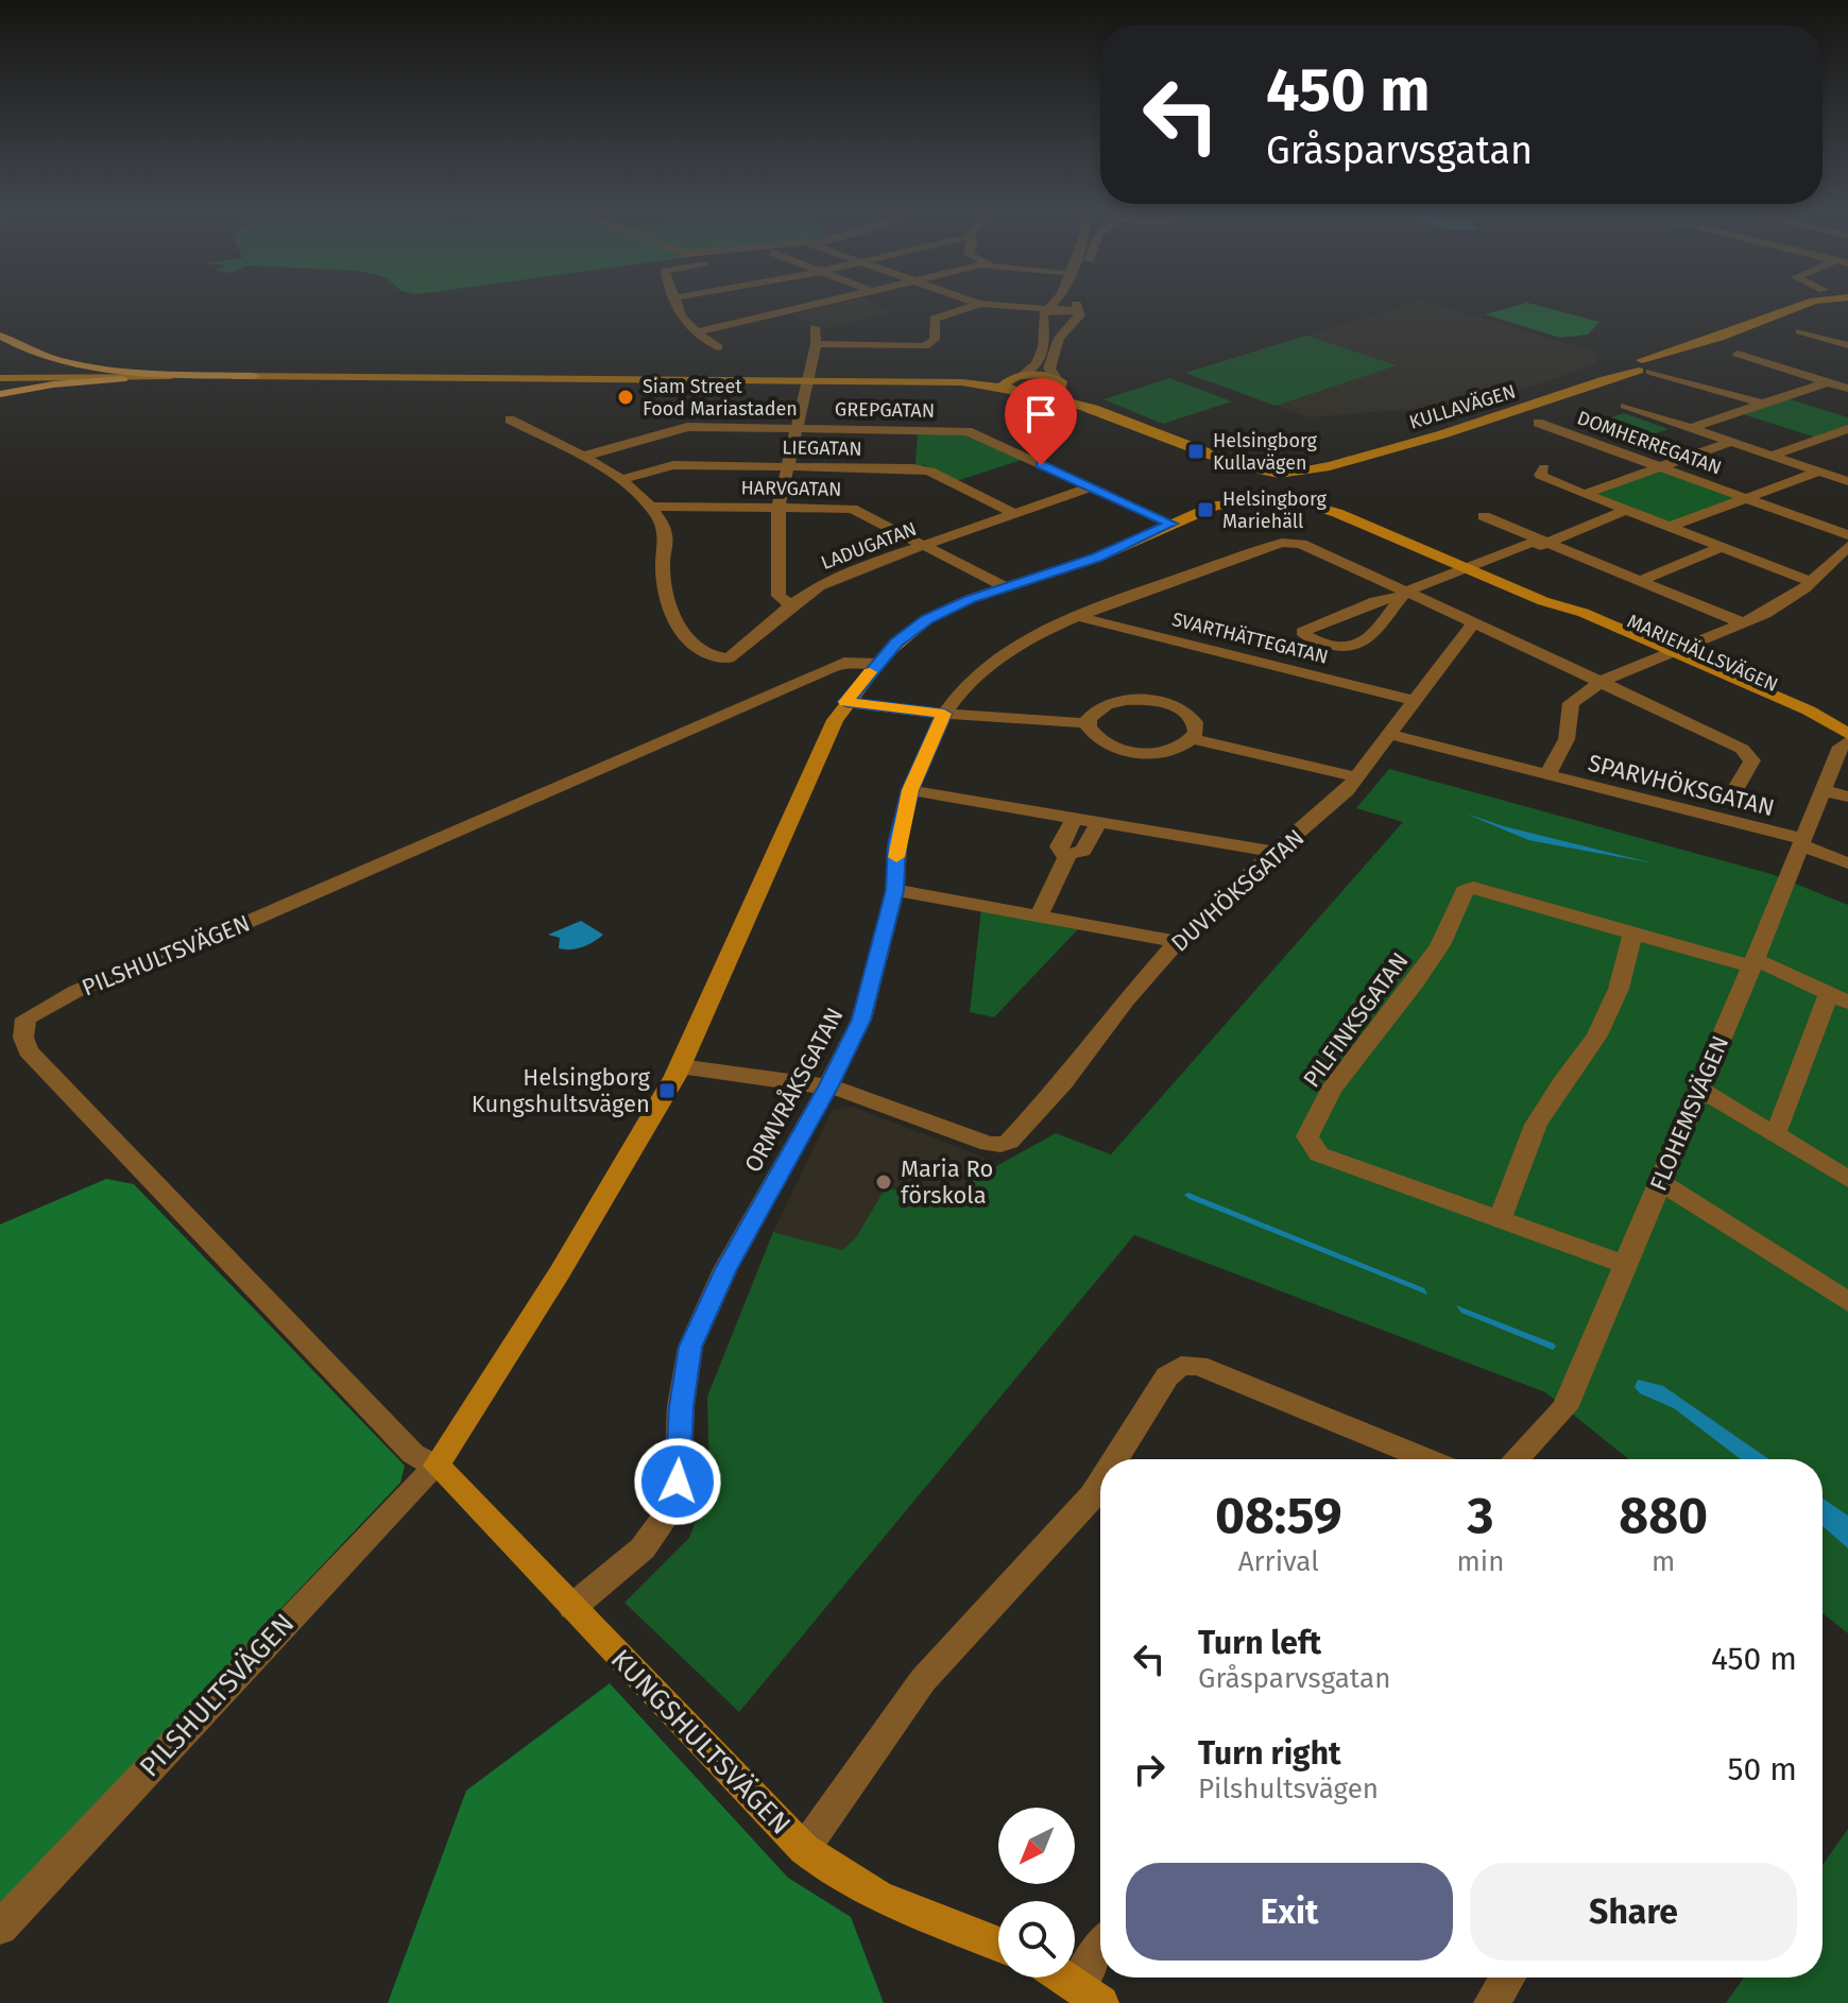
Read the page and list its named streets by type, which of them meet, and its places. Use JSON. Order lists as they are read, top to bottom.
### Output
{
  "streets": {
    "street": [
      "KULLAVÄGEN",
      "GREPGATAN",
      "DOMHERREGATAN",
      "LIEGATAN",
      "HARVGATAN",
      "LADUGATAN",
      "SVARTHÄTTEGATAN",
      "MARIEHÄLLSVÄGEN",
      "SPARVHÖKSGATAN",
      "DUVHÖKSGATAN",
      "PILSHULTSVÄGEN",
      "PILFINKSGATAN",
      "ORMVRÅKSGATAN",
      "FLOHEMSVÄGEN",
      "KUNGSHULTSVÄGEN"
    ]
  },
  "crossings": [
    ["KULLAVÄGEN", "MARIEHÄLLSVÄGEN"],
    ["KULLAVÄGEN", "PILSHULTSVÄGEN"],
    ["GREPGATAN", "LADUGATAN"],
    ["GREPGATAN", "PILSHULTSVÄGEN"],
    ["LIEGATAN", "LADUGATAN"],
    ["HARVGATAN", "LADUGATAN"],
    ["HARVGATAN", "PILSHULTSVÄGEN"],
    ["SVARTHÄTTEGATAN", "DUVHÖKSGATAN"],
    ["SVARTHÄTTEGATAN", "ORMVRÅKSGATAN"],
    ["MARIEHÄLLSVÄGEN", "SPARVHÖKSGATAN"],
    ["MARIEHÄLLSVÄGEN", "PILSHULTSVÄGEN"],
    ["MARIEHÄLLSVÄGEN", "FLOHEMSVÄGEN"],
    ["SPARVHÖKSGATAN", "DUVHÖKSGATAN"],
    ["SPARVHÖKSGATAN", "FLOHEMSVÄGEN"],
    ["DUVHÖKSGATAN", "PILSHULTSVÄGEN"],
    ["DUVHÖKSGATAN", "ORMVRÅKSGATAN"],
    ["PILSHULTSVÄGEN", "KUNGSHULTSVÄGEN"],
    ["PILFINKSGATAN", "FLOHEMSVÄGEN"],
    ["ORMVRÅKSGATAN", "KUNGSHULTSVÄGEN"]
  ],
  "places": {
    "other": ["Siam Street Food Mariastaden", "Maria Ro förskola"],
    "transit": ["Helsingborg Kullavägen", "Helsingborg Mariehäll", "Helsingborg Kungshultsvägen"]
  },
  "north": "bottom left",
  "page": {
    "turn": ["450 m", "Gråsparvsgatan"],
    "eta": [
      "08:59",
      "Arrival",
      "3",
      "min",
      "880",
      "m"
    ],
    "list": [
      {
        "name": "Turn left",
        "note": "Gråsparvsgatan",
        "value": "450 m"
      },
      {
        "name": "Turn right",
        "note": "Pilshultsvägen",
        "value": "50 m"
      }
    ],
    "buttons": ["Exit", "Share"]
  }
}
